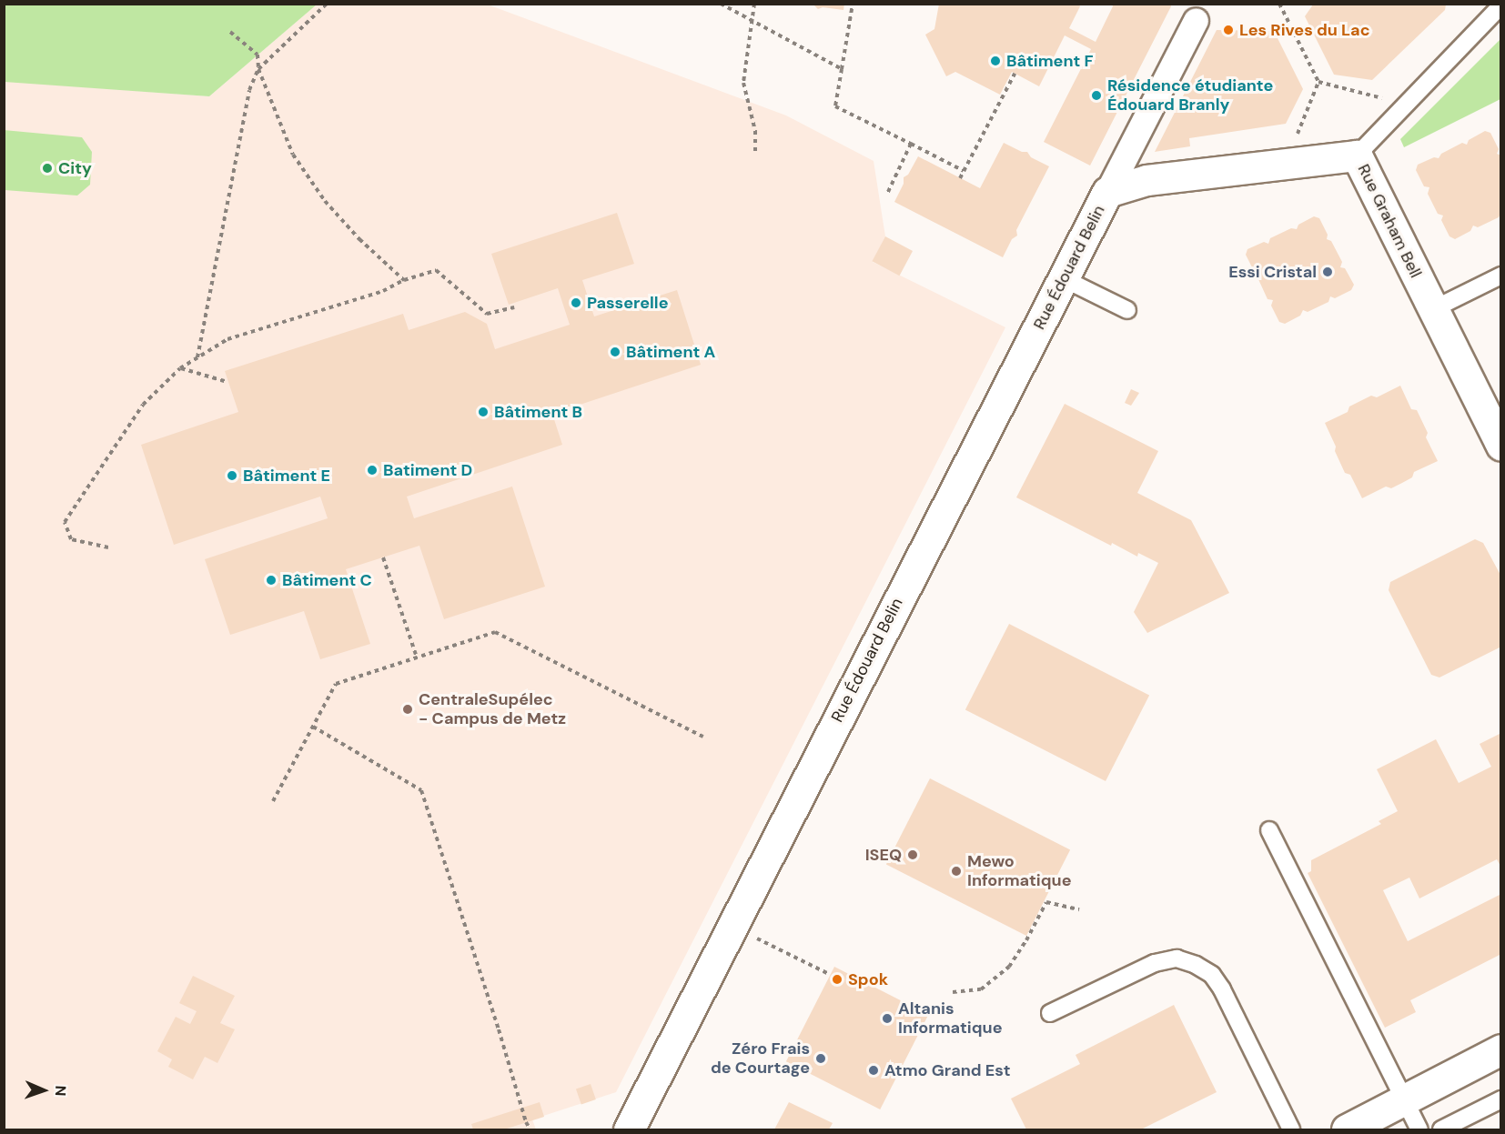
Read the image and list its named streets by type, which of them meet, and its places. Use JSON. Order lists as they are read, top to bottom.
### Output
{
  "streets": {
    "street": ["Rue Graham Bell", "Rue Édouard Belin"]
  },
  "crossings": [
    ["Rue Graham Bell", "Rue Édouard Belin"]
  ],
  "places": [
    "Les Rives du Lac",
    "Bâtiment F",
    "Résidence étudiante Édouard Branly",
    "City",
    "Essi Cristal",
    "Passerelle",
    "Bâtiment A",
    "Bâtiment B",
    "Batiment D",
    "Bâtiment E",
    "Bâtiment C",
    "CentraleSupélec - Campus de Metz",
    "ISEQ",
    "Mewo Informatique",
    "Spok",
    "Altanis Informatique",
    "Zéro Frais de Courtage",
    "Atmo Grand Est"
  ],
  "north": "right"
}
